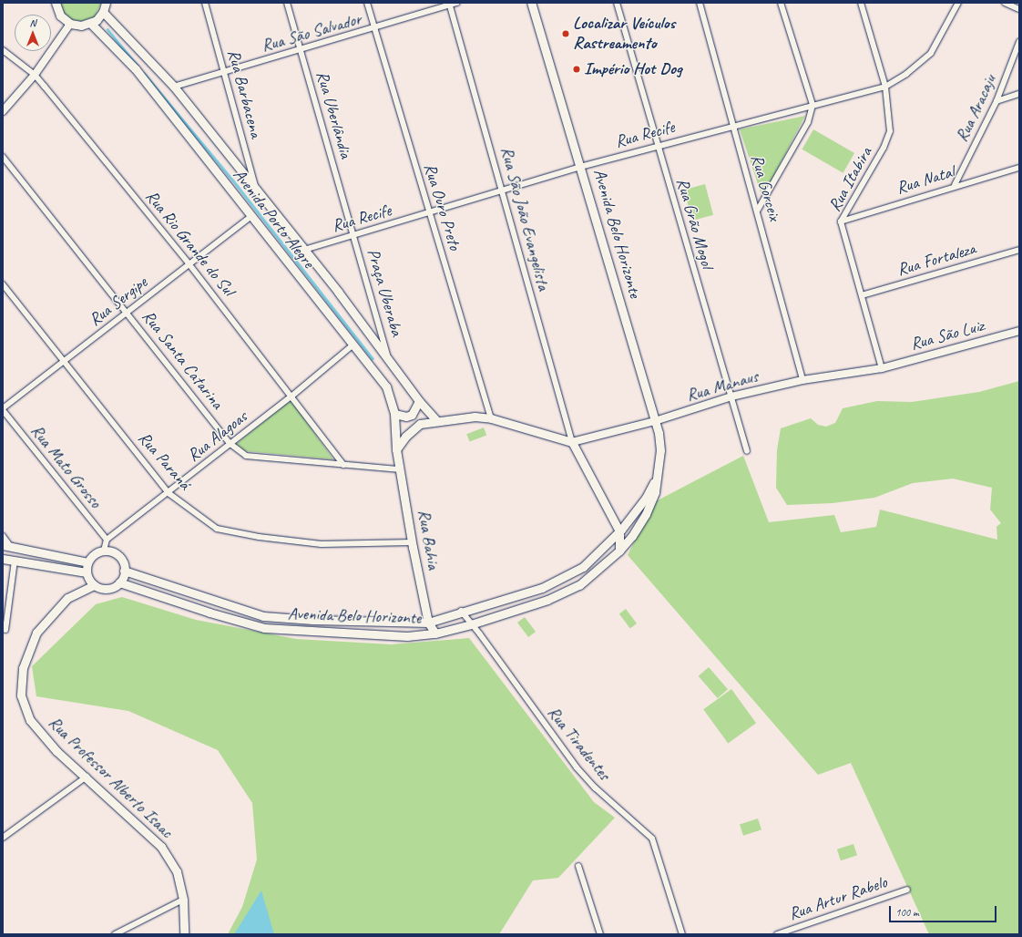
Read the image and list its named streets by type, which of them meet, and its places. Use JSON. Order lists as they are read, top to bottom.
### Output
{
  "streets": {
    "main road": [
      "Avenida Porto Alegre",
      "Avenida Belo Horizonte",
      "Rua Bahia",
      "Rua Professor Alberto Isaac"
    ],
    "street": [
      "Rua São Salvador",
      "Rua Barbacena",
      "Rua Aracaju",
      "Rua Uberlândia",
      "Rua Recife",
      "Rua Itabira",
      "Rua Natal",
      "Rua Gorceix",
      "Rua Ouro Preto",
      "Rua São João Evangelista",
      "Rua Grão Mogol",
      "Rua Rio Grande do Sul",
      "Rua Fortaleza",
      "Praça Uberaba",
      "Rua Sergipe",
      "Rua São Luiz",
      "Rua Santa Catarina",
      "Rua Manaus",
      "Rua Alagoas",
      "Rua Paraná",
      "Rua Mato Grosso",
      "Rua Tiradentes",
      "Rua Artur Rabelo"
    ]
  },
  "crossings": [
    ["Rua São Salvador", "Rua Barbacena"],
    ["Rua São Salvador", "Rua Uberlândia"],
    ["Rua São Salvador", "Rua Ouro Preto"],
    ["Rua São Salvador", "Avenida Porto Alegre"],
    ["Rua São Salvador", "Rua São João Evangelista"],
    ["Rua Barbacena", "Avenida Porto Alegre"],
    ["Rua Aracaju", "Rua Natal"],
    ["Rua Uberlândia", "Rua Recife"],
    ["Rua Uberlândia", "Praça Uberaba"],
    ["Rua Recife", "Rua Itabira"],
    ["Rua Recife", "Rua Gorceix"],
    ["Rua Recife", "Rua Ouro Preto"],
    ["Rua Recife", "Avenida Porto Alegre"],
    ["Rua Recife", "Rua São João Evangelista"],
    ["Rua Recife", "Rua Grão Mogol"],
    ["Rua Recife", "Avenida Belo Horizonte"],
    ["Rua Recife", "Praça Uberaba"],
    ["Rua Itabira", "Rua Natal"],
    ["Rua Itabira", "Rua Fortaleza"],
    ["Rua Itabira", "Rua São Luiz"],
    ["Rua Itabira", "Rua Manaus"],
    ["Rua Gorceix", "Rua Manaus"],
    ["Avenida Porto Alegre", "Praça Uberaba"],
    ["Avenida Porto Alegre", "Rua Sergipe"],
    ["Avenida Porto Alegre", "Rua Alagoas"],
    ["Avenida Porto Alegre", "Rua Bahia"],
    ["Rua São João Evangelista", "Rua Manaus"],
    ["Rua Grão Mogol", "Rua Manaus"],
    ["Avenida Belo Horizonte", "Rua Manaus"],
    ["Avenida Belo Horizonte", "Rua Bahia"],
    ["Avenida Belo Horizonte", "Rua Tiradentes"],
    ["Avenida Belo Horizonte", "Rua Professor Alberto Isaac"],
    ["Rua Rio Grande do Sul", "Rua Sergipe"],
    ["Rua Rio Grande do Sul", "Rua Santa Catarina"],
    ["Rua Rio Grande do Sul", "Rua Alagoas"],
    ["Rua Sergipe", "Rua Santa Catarina"],
    ["Rua Sergipe", "Rua Paraná"],
    ["Rua Sergipe", "Rua Mato Grosso"],
    ["Rua São Luiz", "Rua Manaus"],
    ["Rua Santa Catarina", "Rua Alagoas"],
    ["Rua Santa Catarina", "Rua Bahia"],
    ["Rua Alagoas", "Rua Paraná"],
    ["Rua Alagoas", "Rua Mato Grosso"],
    ["Rua Paraná", "Rua Bahia"]
  ],
  "places": ["Localizar Veículos Rastreamento", "Império Hot Dog"],
  "scale_bar": "100 m",
  "north": "top"
}
